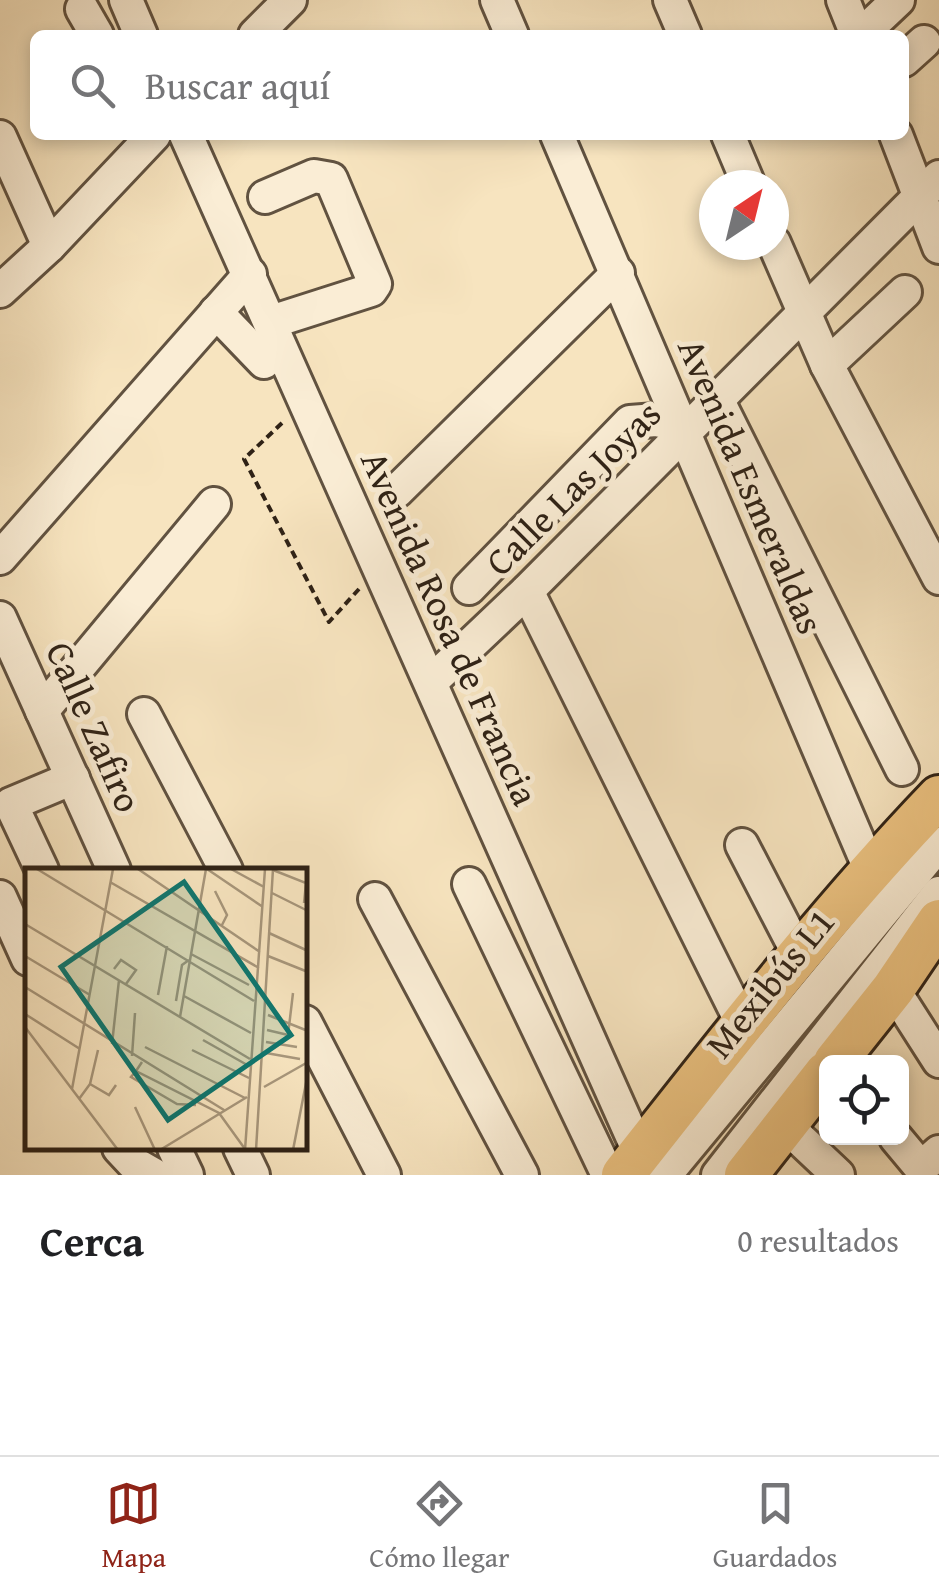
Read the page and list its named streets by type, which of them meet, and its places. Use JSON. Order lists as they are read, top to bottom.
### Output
{
  "streets": {
    "street": [
      "Avenida Esmeraldas",
      "Calle Las Joyas",
      "Avenida Rosa de Francia",
      "Calle Zafiro",
      "Mexibús L1"
    ]
  },
  "crossings": [
    ["Avenida Esmeraldas", "Calle Las Joyas"],
    ["Calle Las Joyas", "Avenida Rosa de Francia"],
    ["Avenida Rosa de Francia", "Mexibús L1"]
  ],
  "north": "top right",
  "page": {
    "search": "Buscar aquí",
    "heading": ["Cerca", "0 resultados"],
    "nav": ["Mapa", "Cómo llegar", "Guardados"]
  }
}
